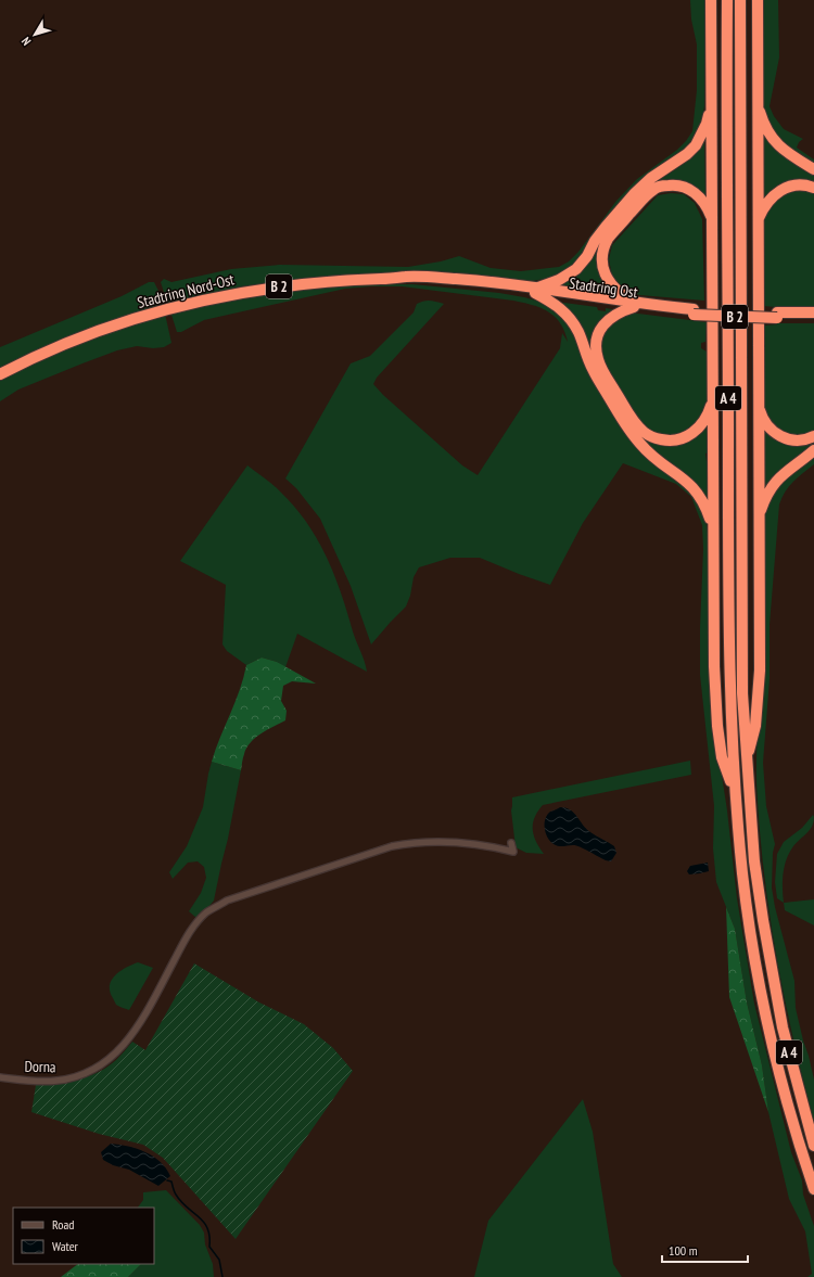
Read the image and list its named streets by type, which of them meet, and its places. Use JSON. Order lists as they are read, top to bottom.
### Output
{
  "streets": {
    "highway": [
      "B 2",
      "Stadtring Ost",
      "Stadtring Nord-Ost",
      "A 4"
    ],
    "street": ["Dorna"]
  },
  "crossings": [
    ["B 2", "Stadtring Ost"],
    ["B 2", "Stadtring Nord-Ost"]
  ],
  "legend": ["Road", "Water"],
  "scale_bar": "100 m",
  "north": "bottom left"
}
